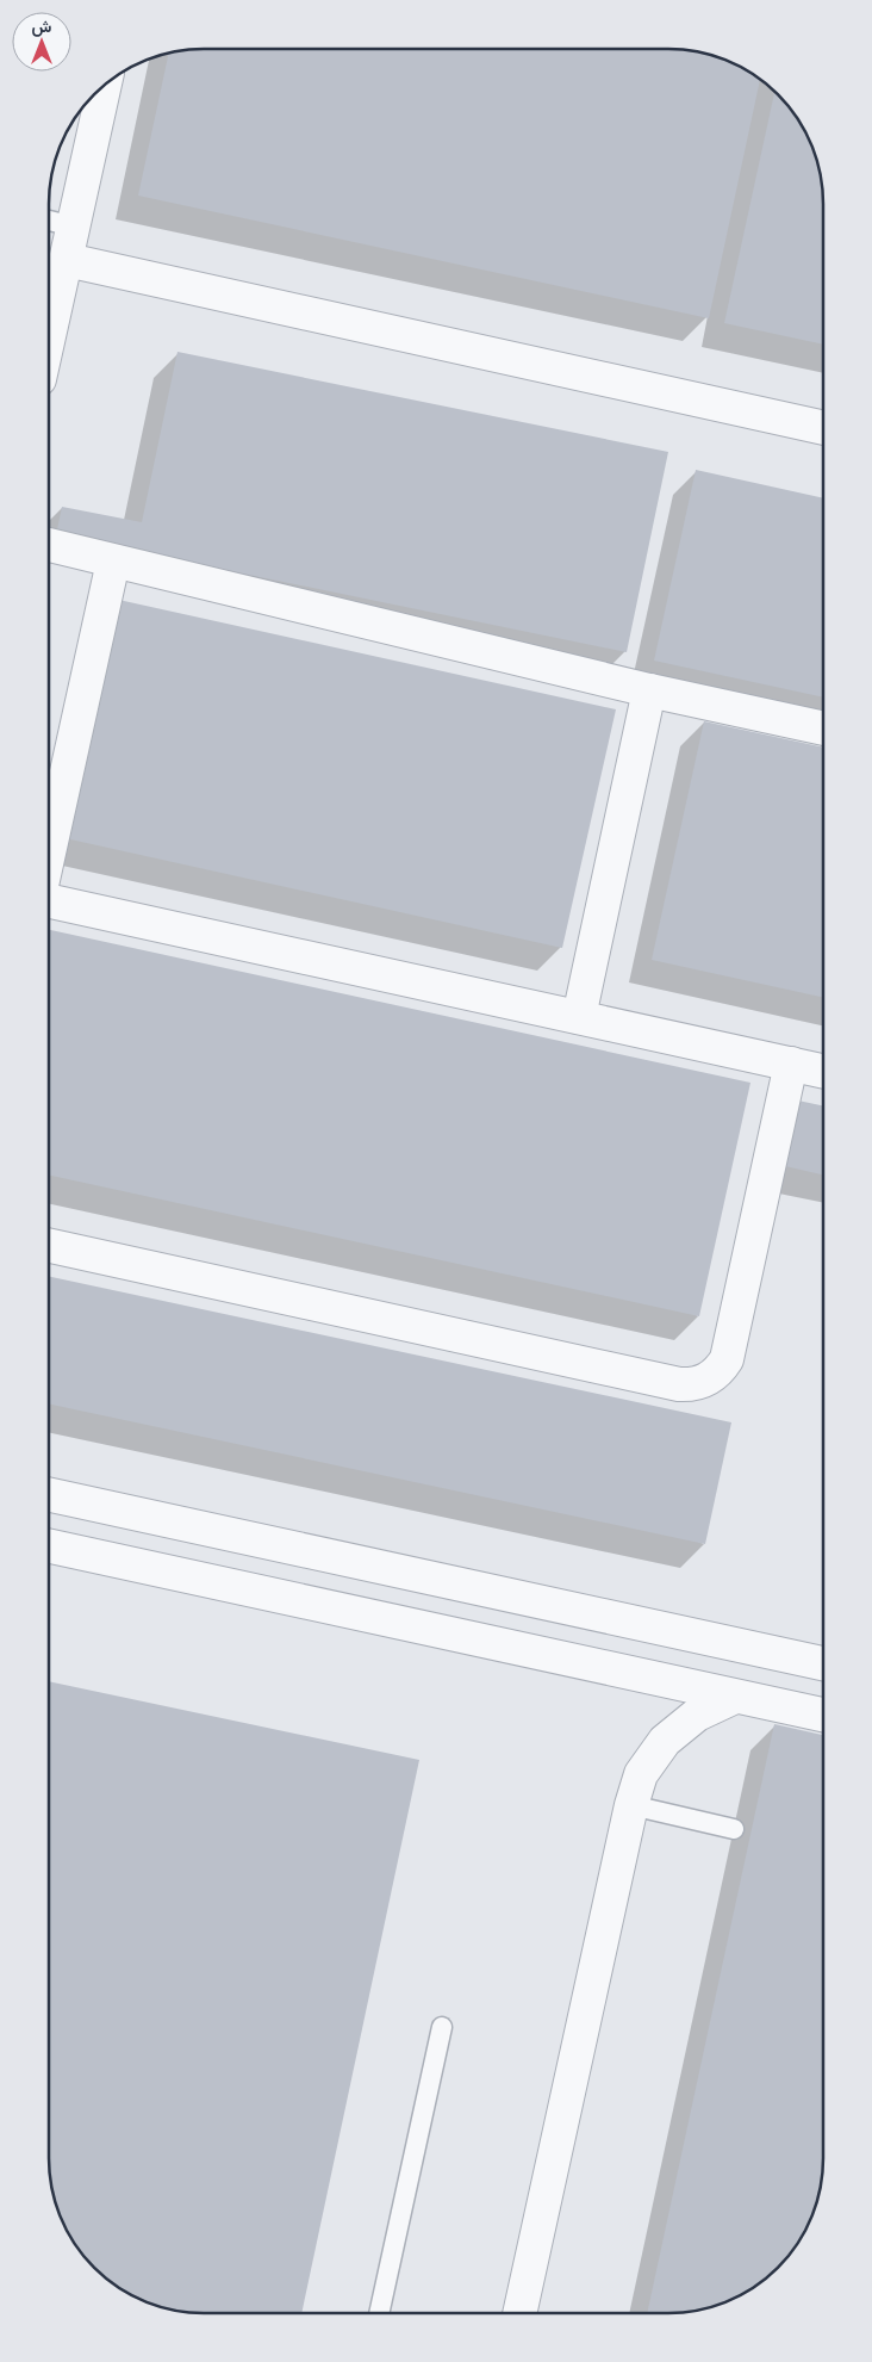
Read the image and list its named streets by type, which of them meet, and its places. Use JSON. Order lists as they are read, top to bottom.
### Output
{
  "north": "top"
}
